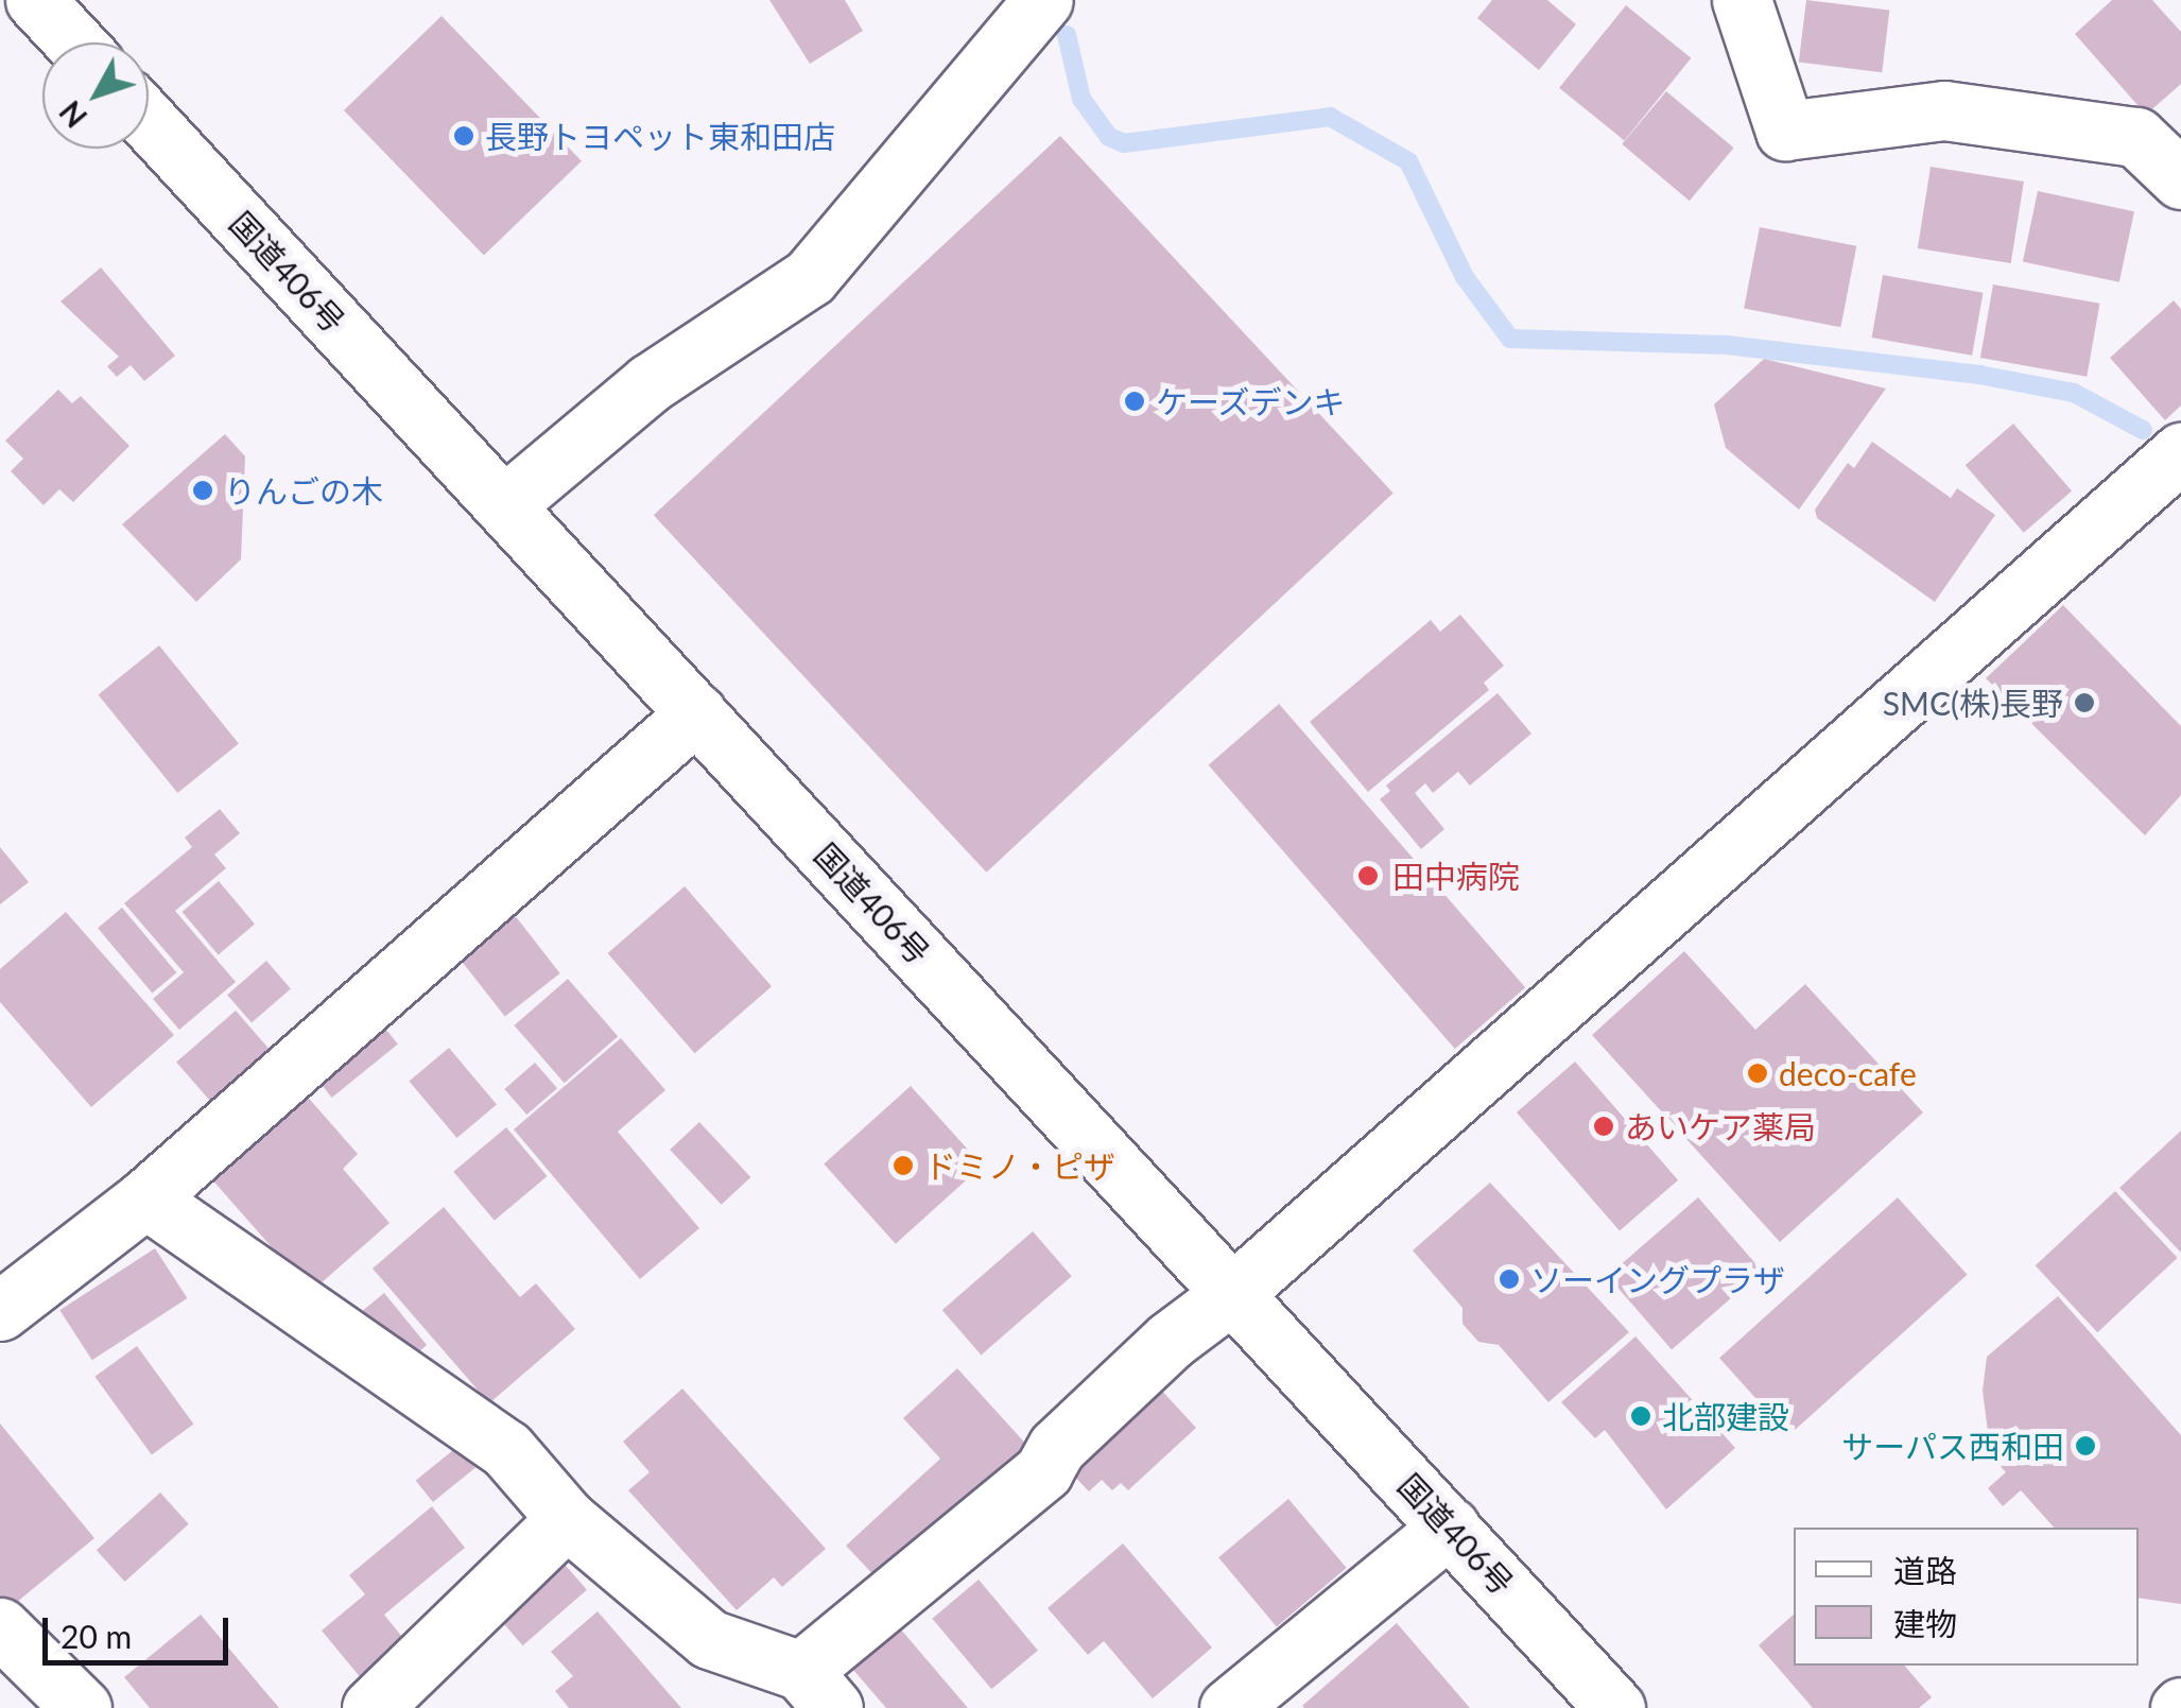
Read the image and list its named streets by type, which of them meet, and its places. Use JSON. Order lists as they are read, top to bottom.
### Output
{
  "streets": {
    "main road": ["国道406号"]
  },
  "places": [
    "長野トヨペット東和田店",
    "ケーズデンキ",
    "りんごの木",
    "SMC(株)長野",
    "田中病院",
    "deco-cafe",
    "あいケア薬局",
    "ドミノ・ピザ",
    "ソーイングプラザ",
    "北部建設",
    "サーパス西和田"
  ],
  "legend": ["道路", "建物"],
  "scale_bar": "20 m",
  "north": "bottom left"
}
